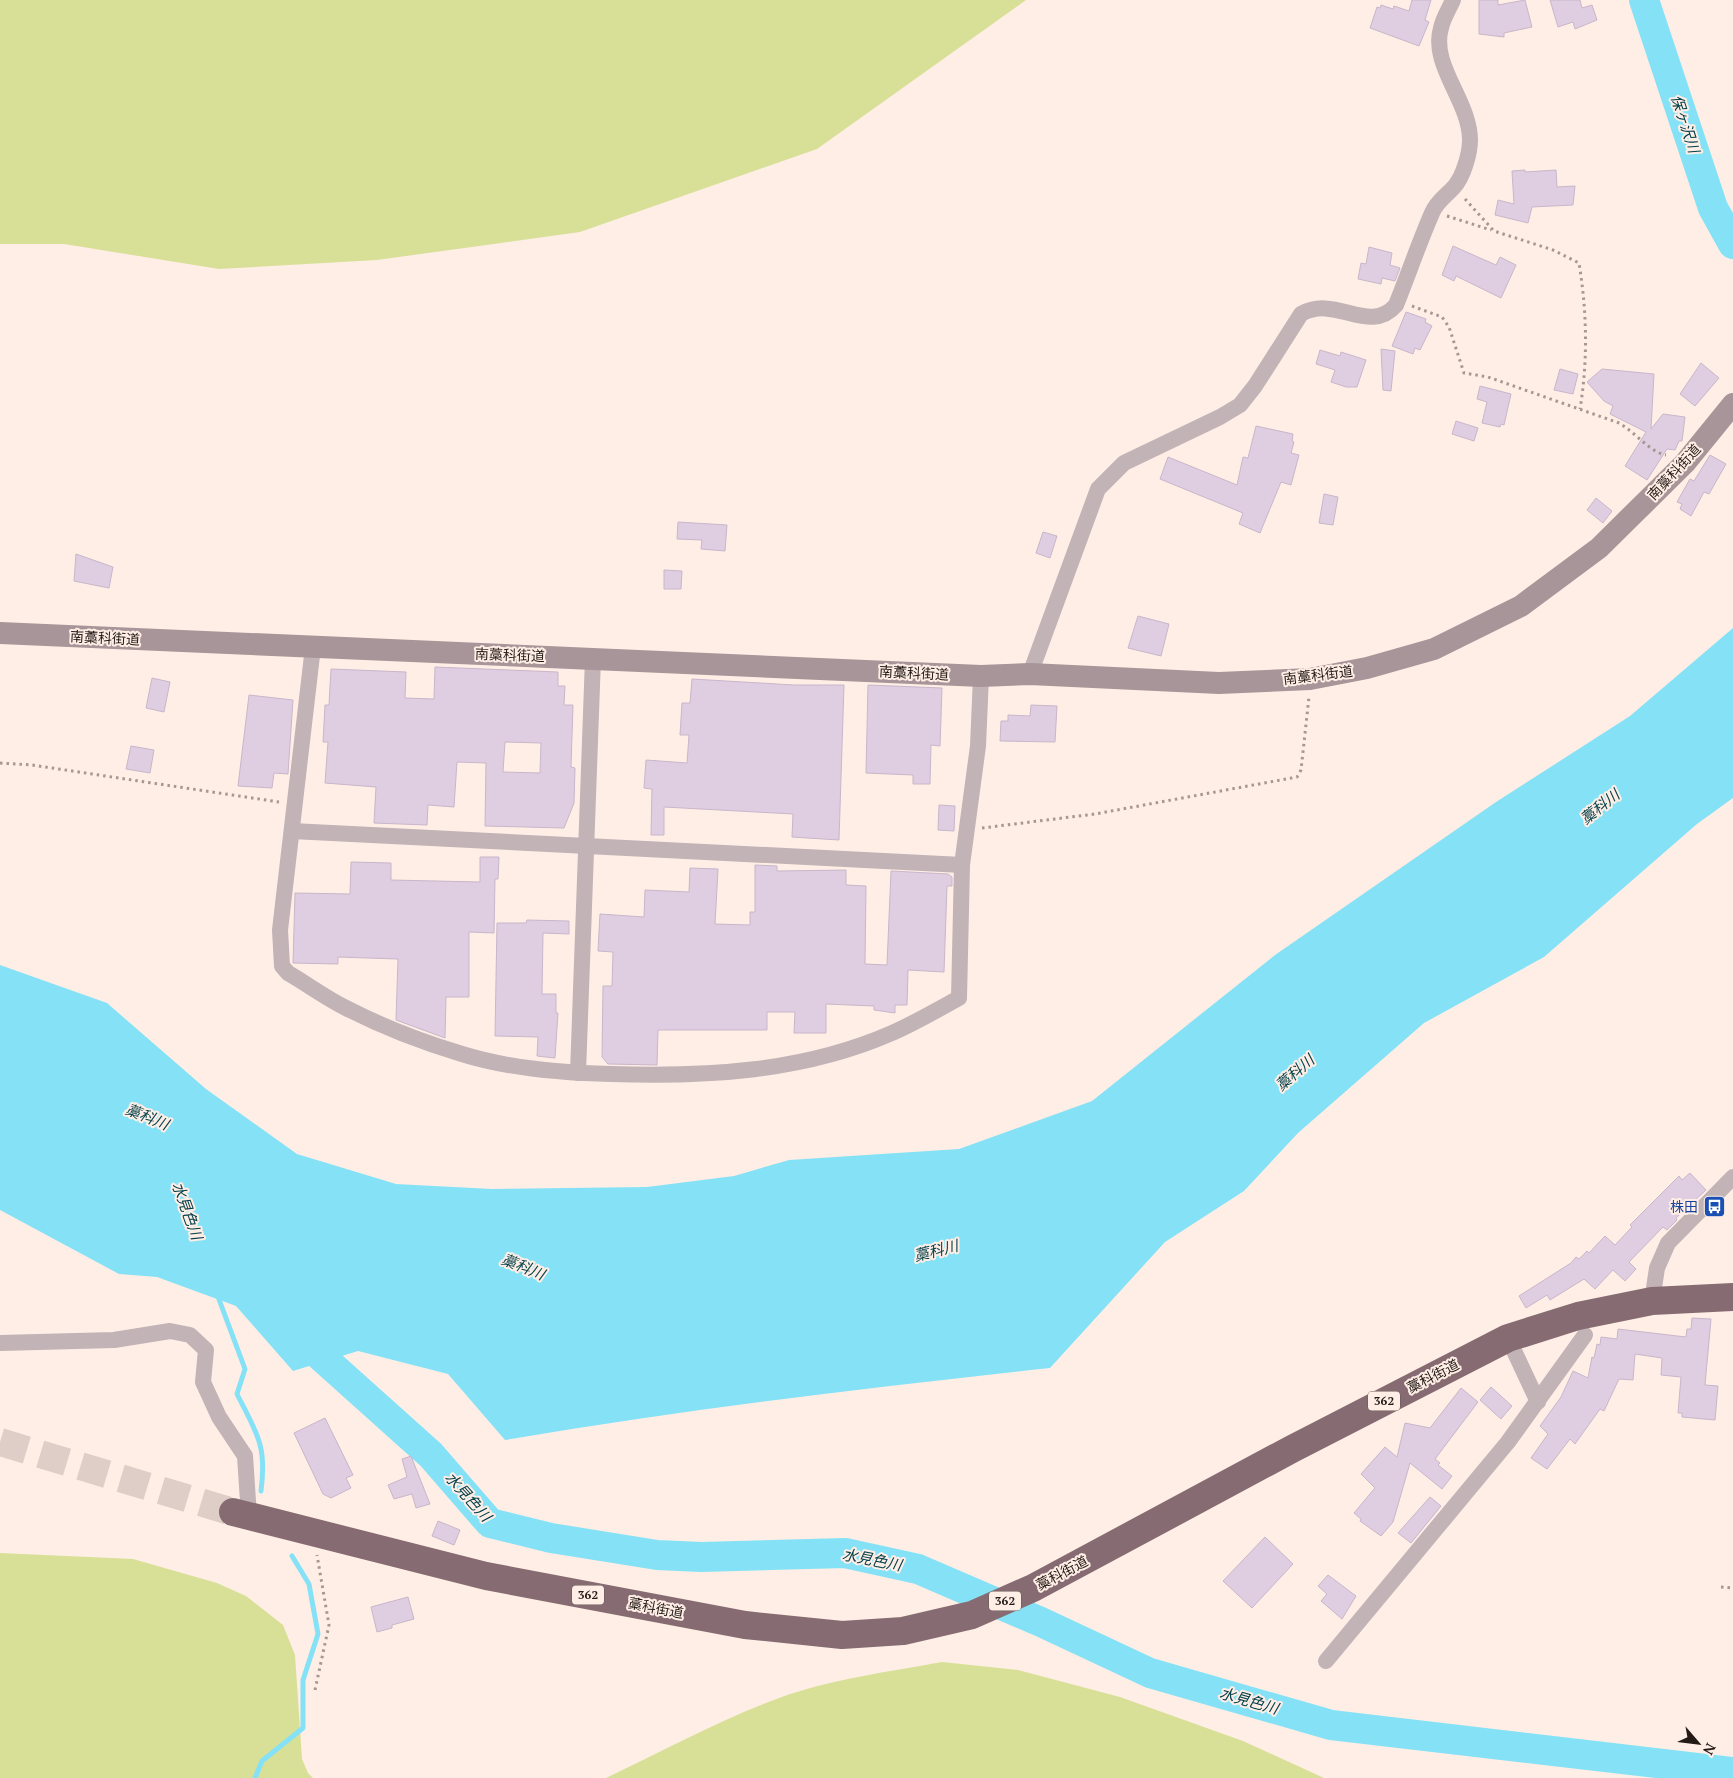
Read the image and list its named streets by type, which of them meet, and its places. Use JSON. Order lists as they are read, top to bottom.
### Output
{
  "streets": {
    "highway": ["藁科街道", "362"],
    "main road": ["南藁科街道"]
  },
  "water": ["保ヶ沢川", "藁科川", "水見色川"],
  "places": {
    "bus stop": ["株田"]
  },
  "north": "bottom right"
}
